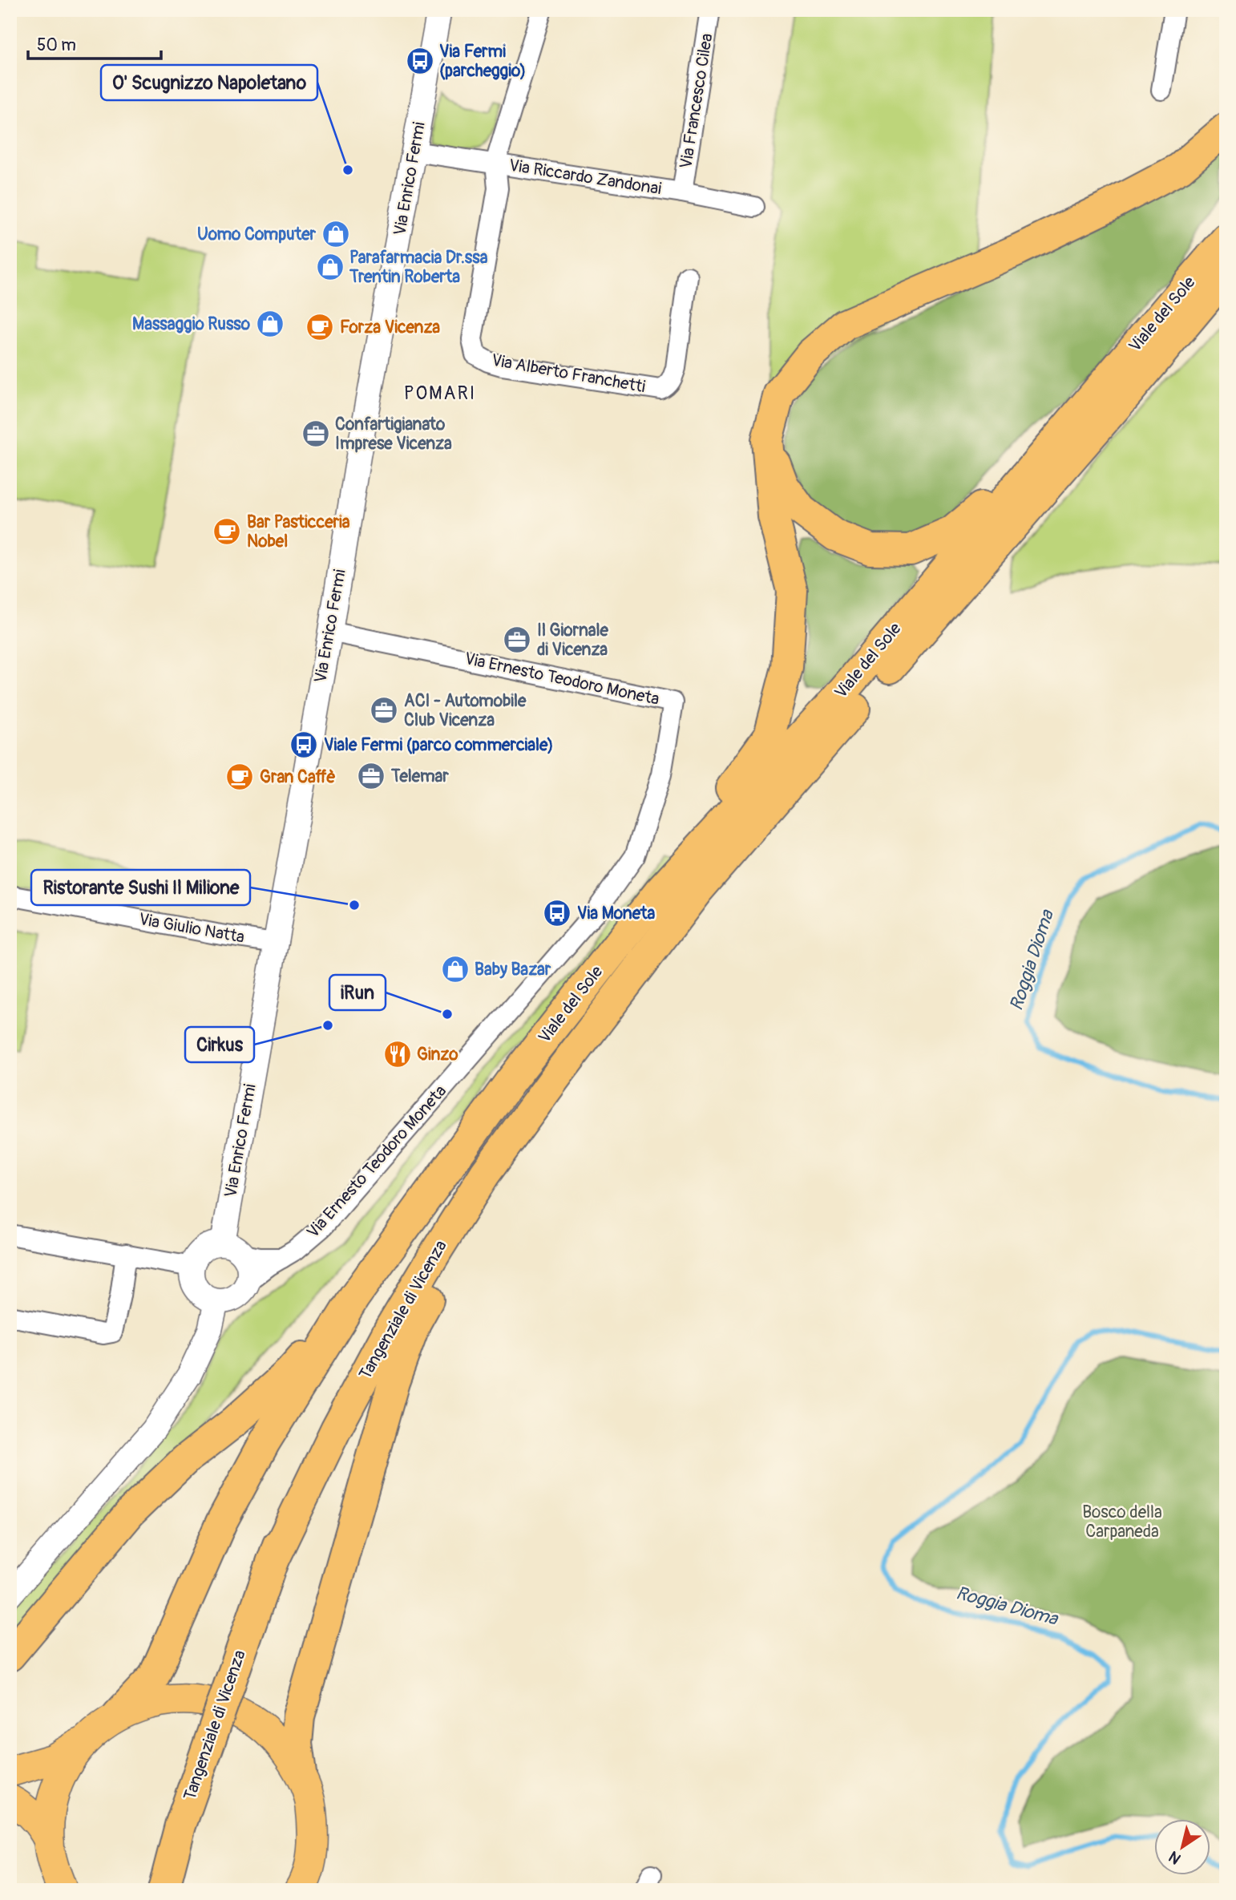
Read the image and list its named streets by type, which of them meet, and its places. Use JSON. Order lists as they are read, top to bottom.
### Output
{
  "streets": {
    "highway": ["Viale del Sole", "Tangenziale di Vicenza"],
    "street": [
      "Via Francesco Cilea",
      "Via Riccardo Zandonai",
      "Via Enrico Fermi",
      "Via Alberto Franchetti",
      "Via Ernesto Teodoro Moneta",
      "Via Giulio Natta"
    ]
  },
  "crossings": [
    ["Via Francesco Cilea", "Via Riccardo Zandonai"],
    ["Via Riccardo Zandonai", "Via Enrico Fermi"],
    ["Via Riccardo Zandonai", "Via Alberto Franchetti"],
    ["Via Enrico Fermi", "Via Ernesto Teodoro Moneta"],
    ["Via Enrico Fermi", "Via Giulio Natta"],
    ["Viale del Sole", "Tangenziale di Vicenza"]
  ],
  "districts": ["POMARI"],
  "water": ["Roggia Dioma"],
  "parks": ["Bosco della Carpaneda"],
  "places": {
    "bus stop": ["Via Fermi (parcheggio)", "Viale Fermi (parco commerciale)", "Via Moneta"],
    "other": [
      "O' Scugnizzo Napoletano",
      "Ristorante Sushi Il Milione",
      "iRun",
      "Cirkus"
    ],
    "shop": [
      "Uomo Computer",
      "Parafarmacia Dr.ssa Trentin Roberta",
      "Massaggio Russo",
      "Baby Bazar"
    ],
    "cafe": ["Forza Vicenza", "Bar Pasticceria Nobel", "Gran Caffè"],
    "office": [
      "Confartigianato Imprese Vicenza",
      "Il Giornale di Vicenza",
      "ACI - Automobile Club Vicenza",
      "Telemar"
    ],
    "restaurant": ["Ginzo"]
  },
  "scale_bar": "50 m",
  "north": "bottom left"
}
